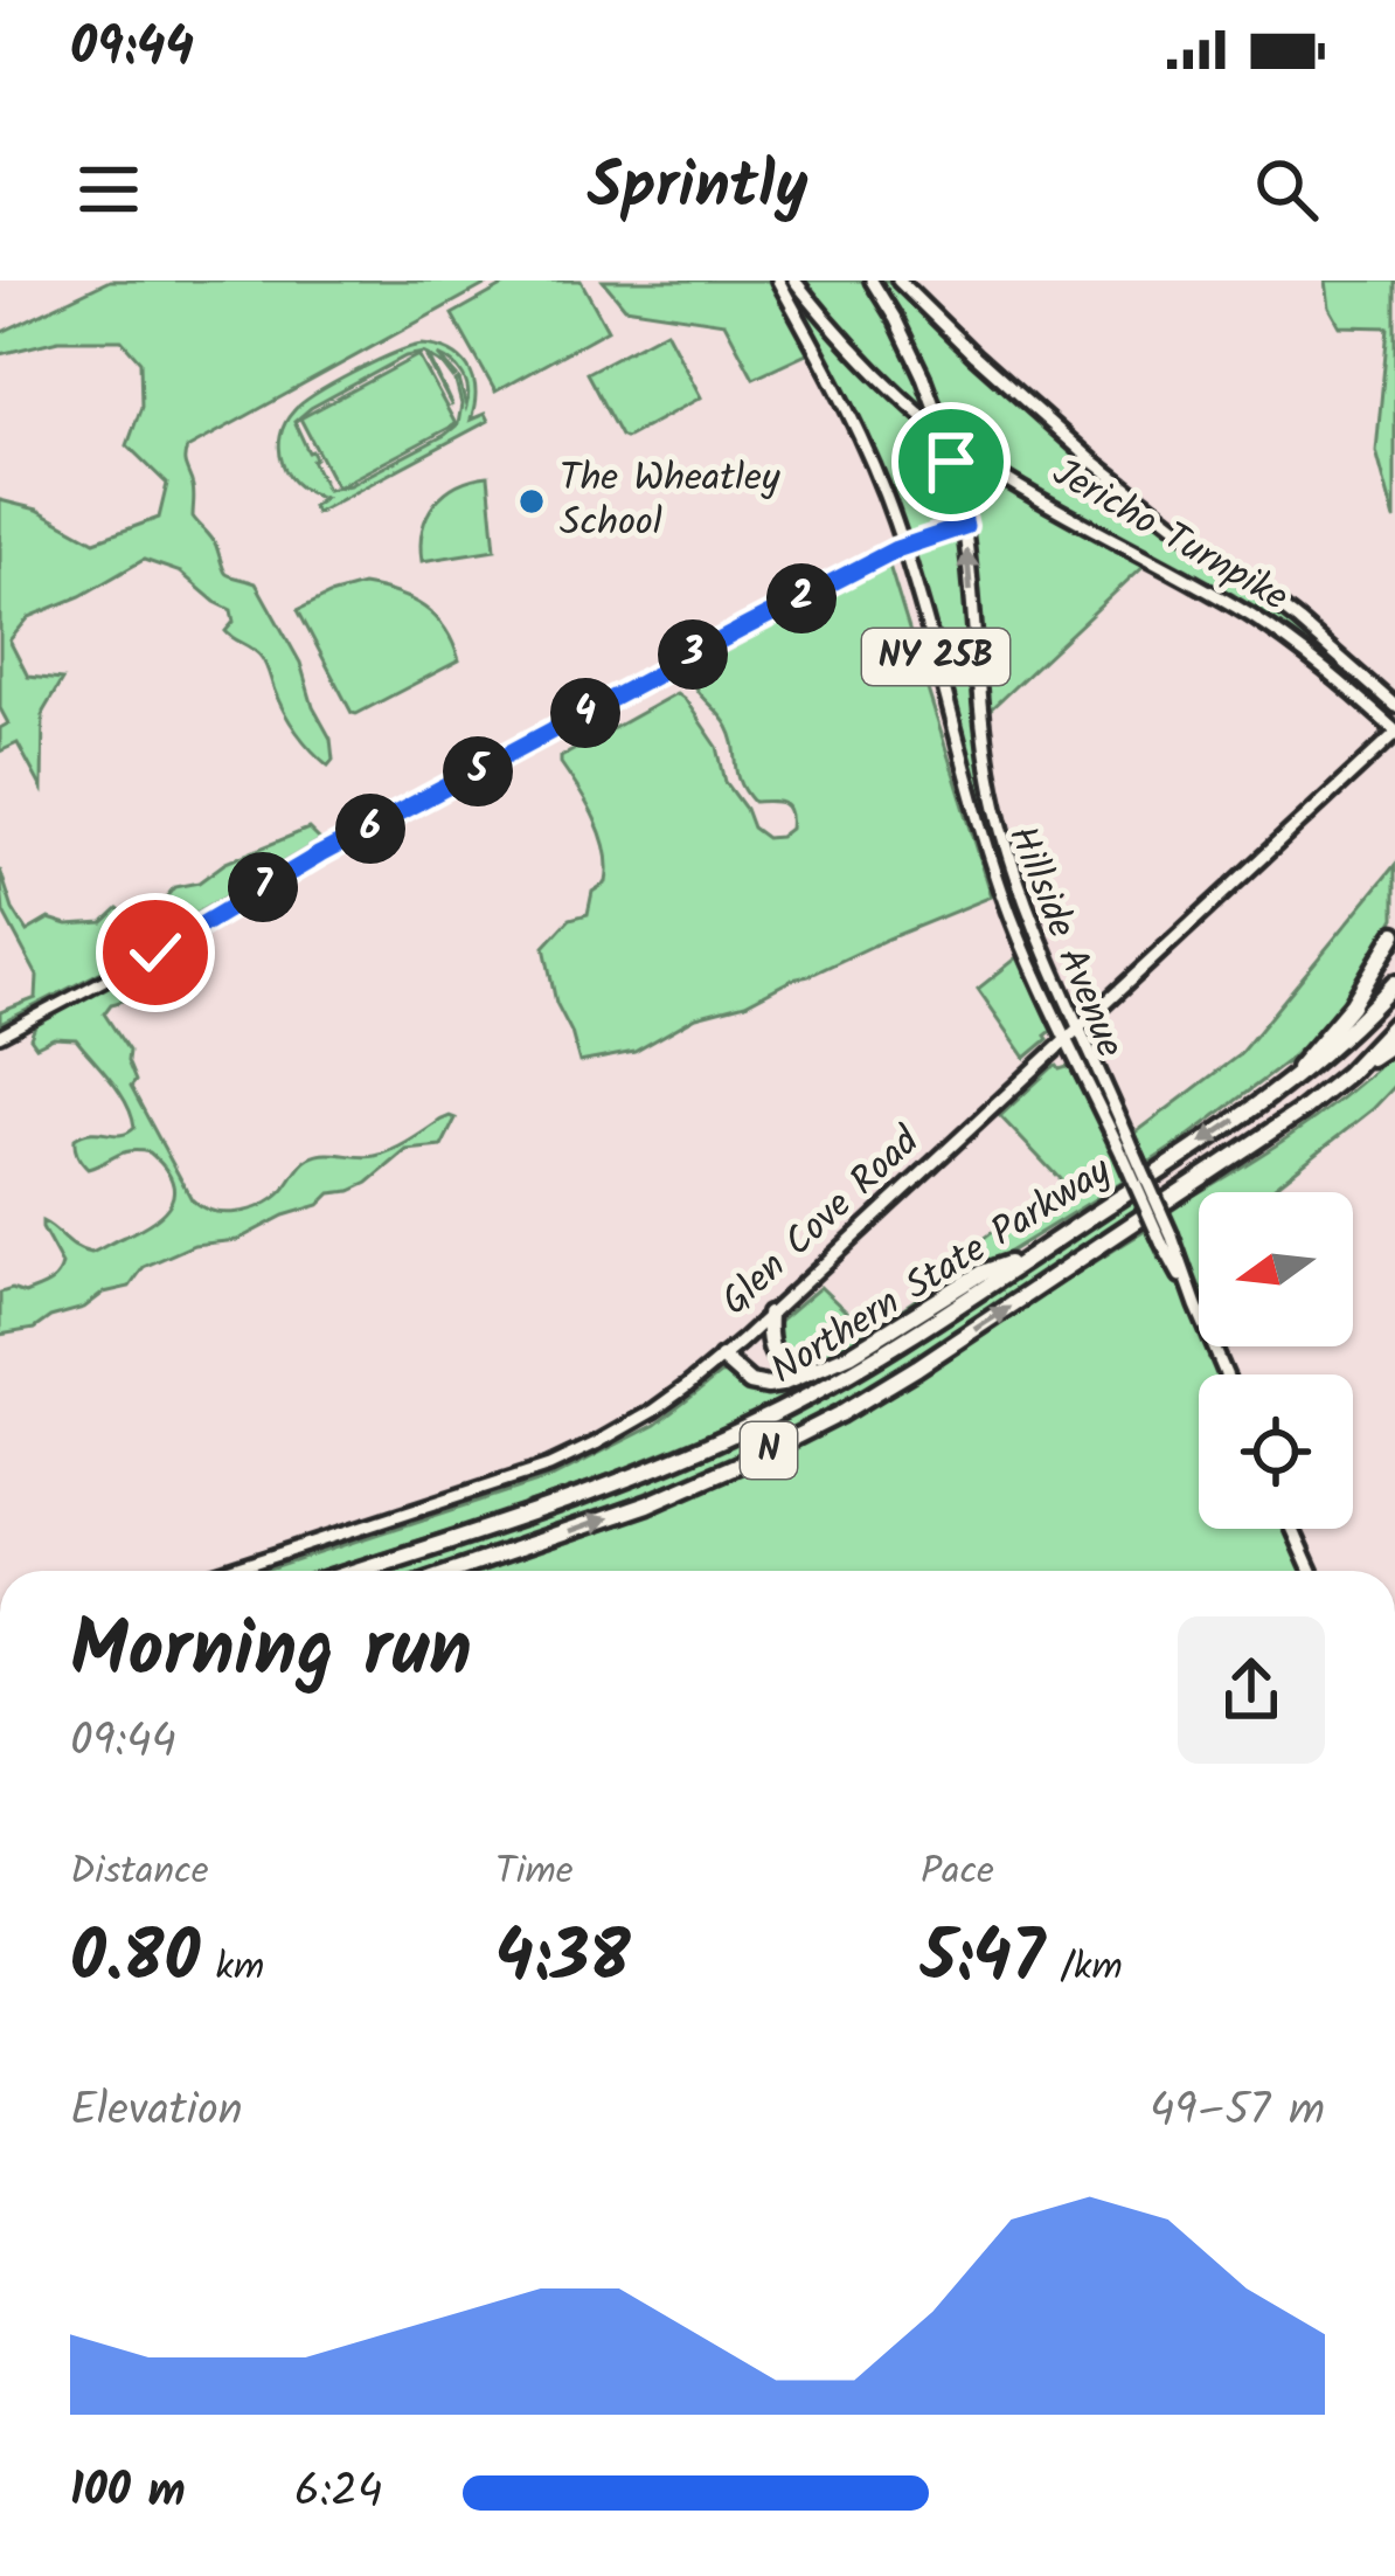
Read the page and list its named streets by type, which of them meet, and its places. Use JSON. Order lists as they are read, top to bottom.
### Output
{
  "streets": {
    "highway": ["Northern State Parkway", "N"],
    "main road": [
      "Jericho Turnpike",
      "NY 25B",
      "Hillside Avenue",
      "Glen Cove Road"
    ]
  },
  "crossings": [
    ["Jericho Turnpike", "Glen Cove Road"],
    ["Hillside Avenue", "Glen Cove Road"]
  ],
  "places": ["The Wheatley School"],
  "north": "left",
  "page": {
    "status": "09:44",
    "header": "Sprintly",
    "pins": [
      "2",
      "3",
      "4",
      "5",
      "6",
      "7"
    ],
    "heading": ["Morning run", "09:44"],
    "stats": [
      ["Distance", "0.80 km"],
      ["Time", "4:38"],
      ["Pace", "5:47 /km"]
    ],
    "chart": ["Elevation", "49–57 m"],
    "list": [
      {
        "name": "100 m",
        "note": "6:24"
      }
    ]
  }
}
